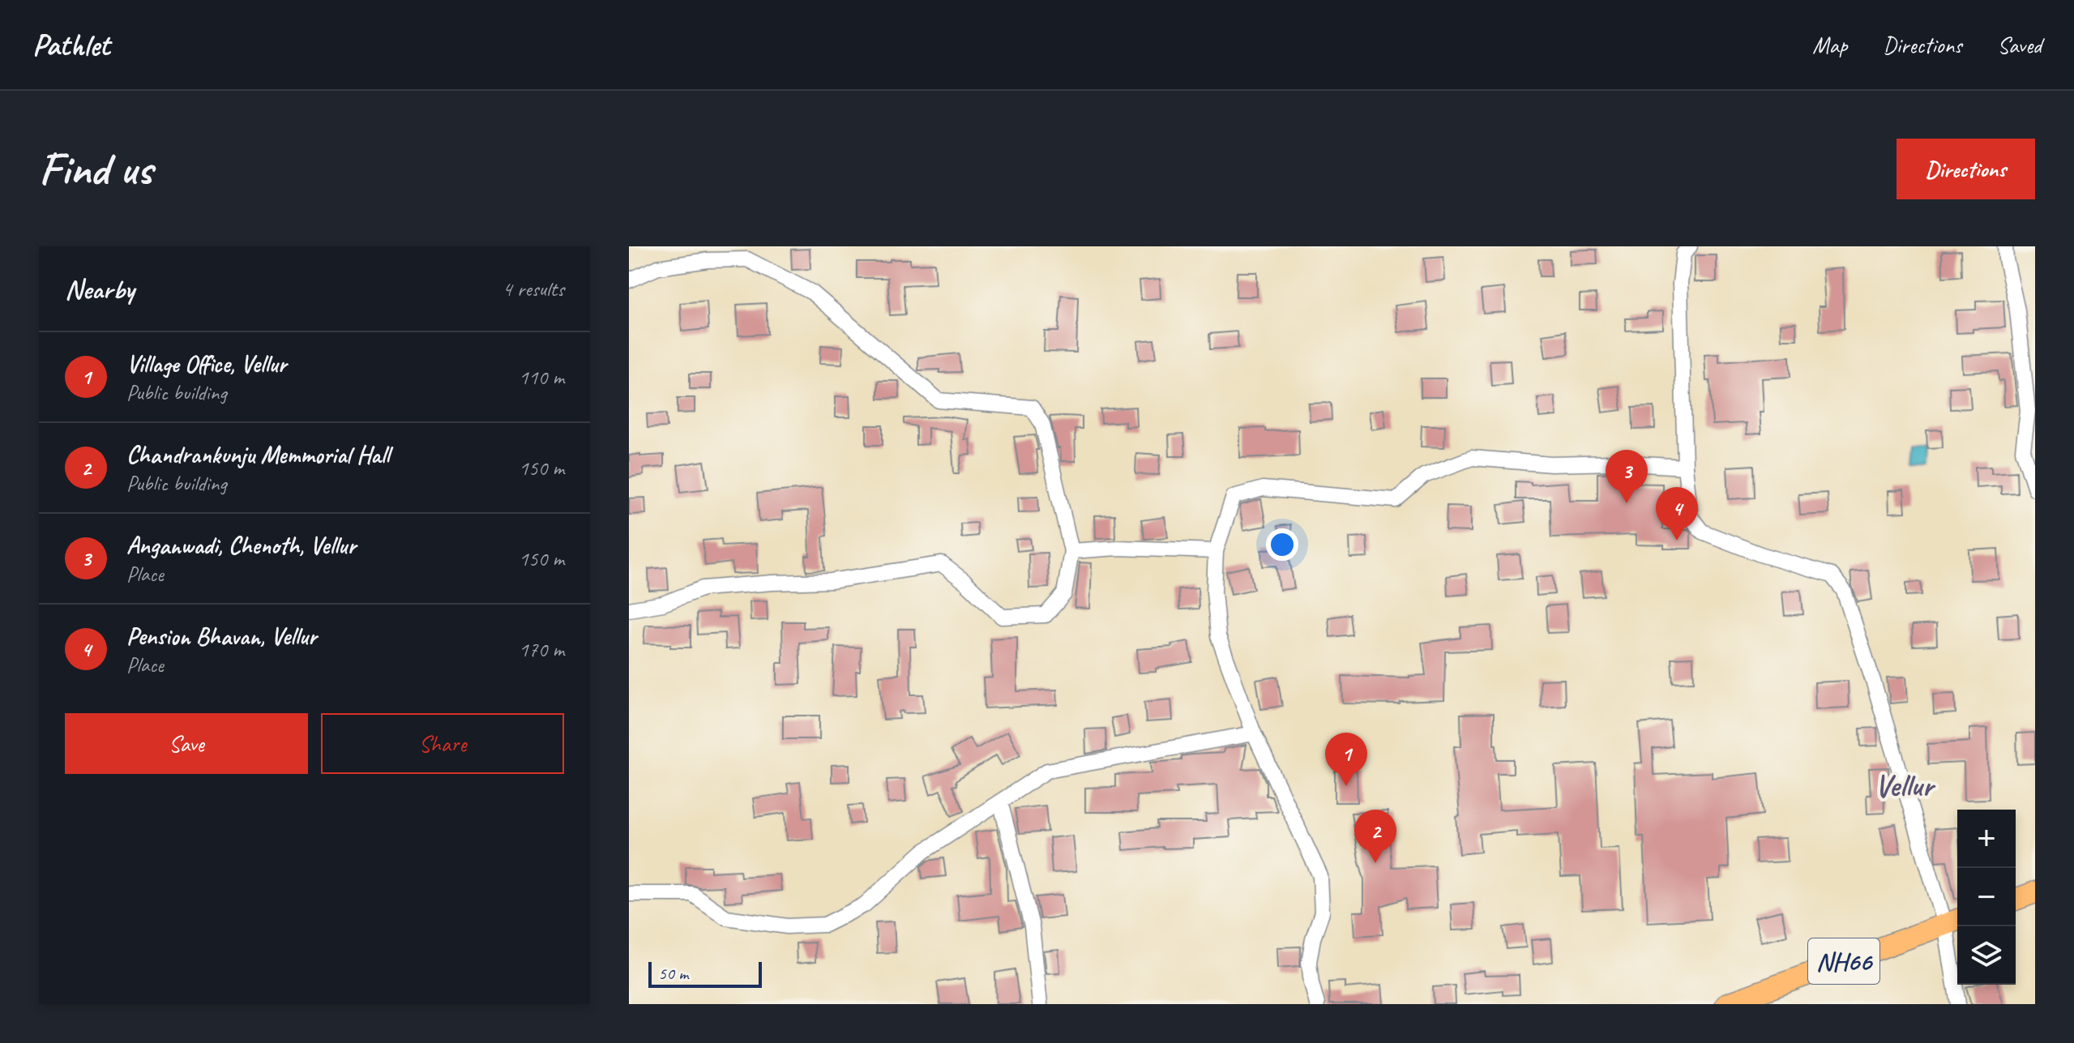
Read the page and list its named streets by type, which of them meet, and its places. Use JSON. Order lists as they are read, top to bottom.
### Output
{
  "streets": {
    "highway": ["NH66"]
  },
  "districts": ["Vellur"],
  "scale_bar": "50 m",
  "page": {
    "header": "Pathlet",
    "nav": ["Map", "Directions", "Saved"],
    "buttons": [
      "Directions",
      ["Save", "Share"]
    ],
    "title": "Find us",
    "heading": ["Nearby", "4 results"],
    "list": [
      {
        "mark": "1",
        "name": "Village Office, Vellur",
        "note": "Public building",
        "value": "110 m"
      },
      {
        "mark": "2",
        "name": "Chandrankunju Memmorial Hall",
        "note": "Public building",
        "value": "150 m"
      },
      {
        "mark": "3",
        "name": "Anganwadi, Chenoth, Vellur",
        "note": "Place",
        "value": "150 m"
      },
      {
        "mark": "4",
        "name": "Pension Bhavan, Vellur",
        "note": "Place",
        "value": "170 m"
      }
    ],
    "pins": [
      "3",
      "4",
      "1",
      "2"
    ],
    "map_buttons": ["+", "−"],
    "scale": "50 m"
  }
}
